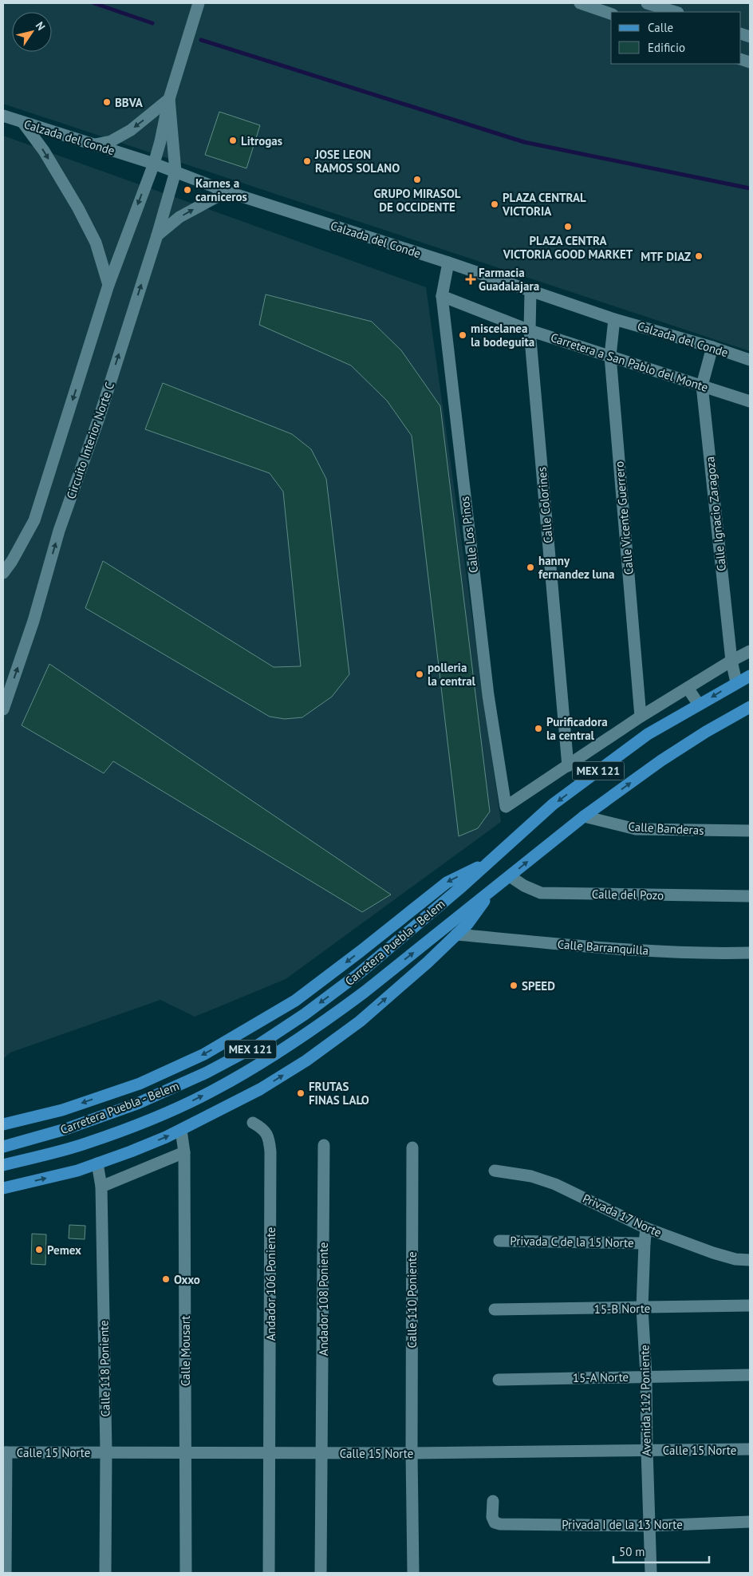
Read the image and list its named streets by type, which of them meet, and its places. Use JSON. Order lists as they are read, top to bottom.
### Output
{
  "streets": {
    "main road": ["MEX 121", "Carretera Puebla - Belem"],
    "street": [
      "Calzada del Conde",
      "Carretera a San Pablo del Monte",
      "Circuito Interior Norte C",
      "Calle Colorines",
      "Calle Ignacio Zaragoza",
      "Calle Vicente Guerrero",
      "Calle Los Pinos",
      "Calle Banderas",
      "Calle del Pozo",
      "Calle Barranquilla",
      "Privada 17 Norte",
      "Privada C de la 15 Norte",
      "Andador 106 Poniente",
      "Andador 108 Poniente",
      "Calle 110 Poniente",
      "15-B Norte",
      "Calle Mousart",
      "Calle 118 Poniente",
      "15-A Norte",
      "Avenida 112 Poniente",
      "Calle 15 Norte",
      "Privada I de la 13 Norte"
    ]
  },
  "crossings": [
    ["Calzada del Conde", "Circuito Interior Norte C"],
    ["Calzada del Conde", "Calle Colorines"],
    ["Calzada del Conde", "Calle Ignacio Zaragoza"],
    ["Calzada del Conde", "Calle Vicente Guerrero"],
    ["Calzada del Conde", "Calle Los Pinos"],
    ["Carretera a San Pablo del Monte", "Calle Colorines"],
    ["Carretera a San Pablo del Monte", "Calle Ignacio Zaragoza"],
    ["Carretera a San Pablo del Monte", "Calle Vicente Guerrero"],
    ["Carretera a San Pablo del Monte", "Calle Los Pinos"],
    ["Calle Colorines", "Calle Los Pinos"],
    ["Calle Ignacio Zaragoza", "Carretera Puebla - Belem"],
    ["Calle Banderas", "Carretera Puebla - Belem"],
    ["Calle del Pozo", "Carretera Puebla - Belem"],
    ["Privada 17 Norte", "Avenida 112 Poniente"],
    ["Privada C de la 15 Norte", "Avenida 112 Poniente"],
    ["Andador 106 Poniente", "Calle 15 Norte"],
    ["Andador 108 Poniente", "Calle 15 Norte"],
    ["Calle 110 Poniente", "Calle 15 Norte"],
    ["15-B Norte", "Avenida 112 Poniente"],
    ["Calle Mousart", "Calle 15 Norte"],
    ["Calle 118 Poniente", "Calle 15 Norte"],
    ["15-A Norte", "Avenida 112 Poniente"],
    ["Avenida 112 Poniente", "Calle 15 Norte"],
    ["Avenida 112 Poniente", "Privada I de la 13 Norte"]
  ],
  "places": {
    "other": [
      "BBVA",
      "Litrogas",
      "JOSE LEON RAMOS SOLANO",
      "GRUPO MIRASOL DE OCCIDENTE",
      "Karnes a carniceros",
      "PLAZA CENTRAL VICTORIA",
      "PLAZA CENTRA VICTORIA GOOD MARKET",
      "MTF DIAZ",
      "miscelanea la bodeguita",
      "hanny fernandez luna",
      "polleria la central",
      "Purificadora la central",
      "SPEED",
      "FRUTAS FINAS LALO",
      "Pemex",
      "Oxxo"
    ],
    "health": ["Farmacia Guadalajara"]
  },
  "legend": ["Calle", "Edificio"],
  "scale_bar": "50 m",
  "north": "top right"
}
